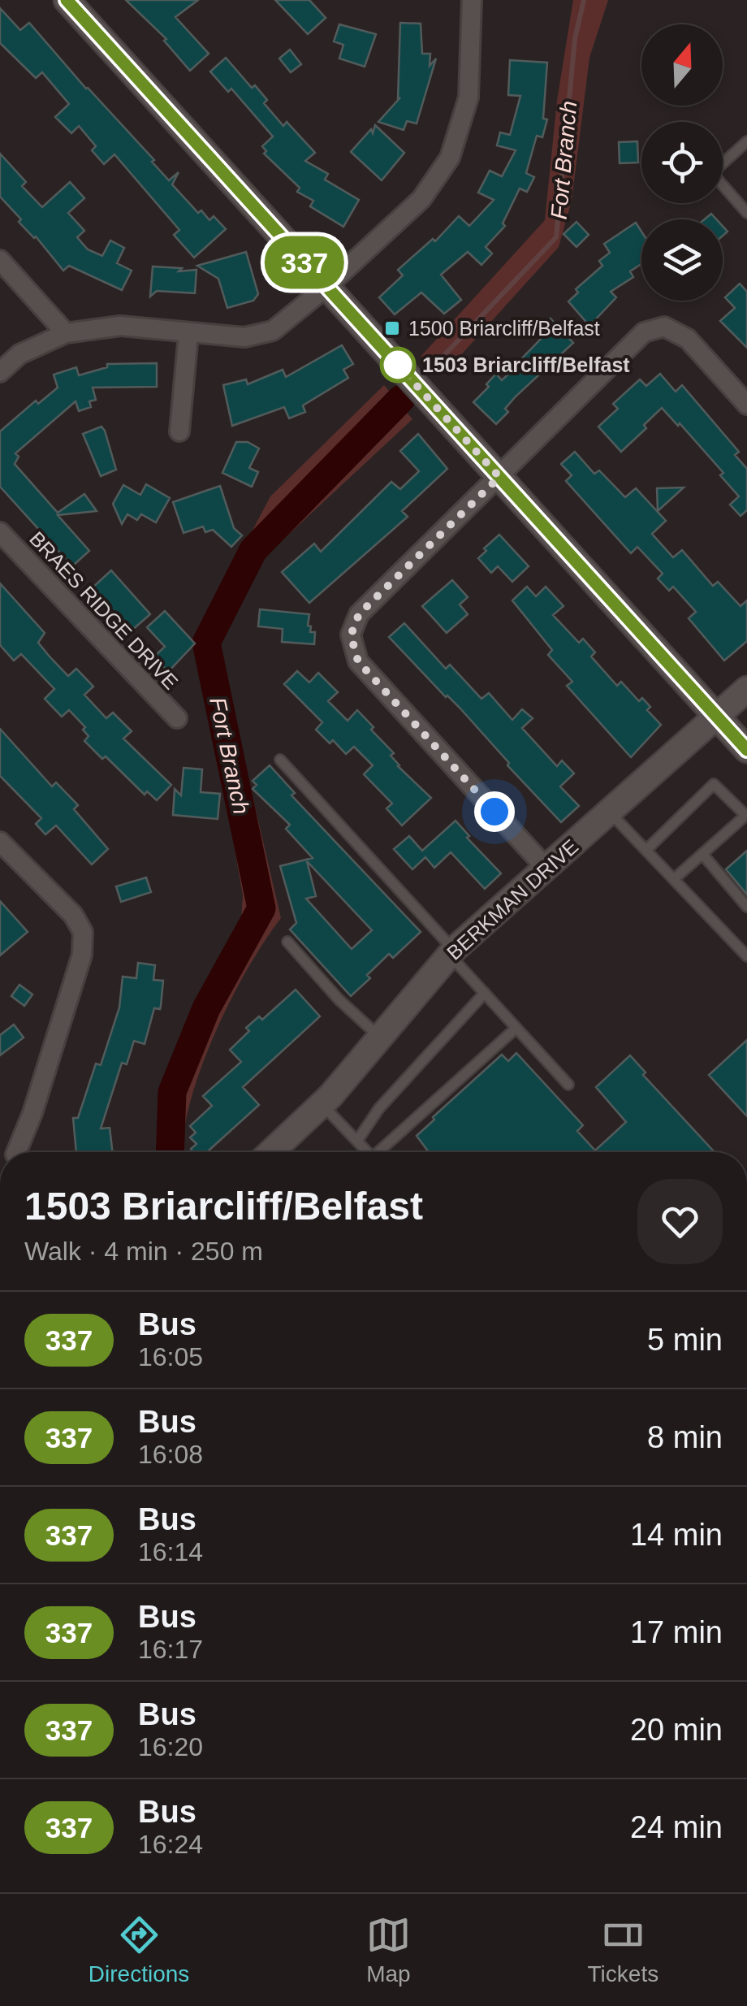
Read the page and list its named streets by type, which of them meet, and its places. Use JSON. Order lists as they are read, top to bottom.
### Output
{
  "streets": {
    "street": ["BRAES RIDGE DRIVE", "BERKMAN DRIVE"]
  },
  "water": ["Fort Branch"],
  "places": {
    "transit": ["1500 Briarcliff/Belfast"],
    "other": ["1503 Briarcliff/Belfast"]
  },
  "lines": ["bus line 337"],
  "north": "top",
  "page": {
    "on_map": "337",
    "heading": ["1503 Briarcliff/Belfast", "Walk · 4 min · 250 m"],
    "list": [
      {
        "mark": "337",
        "name": "Bus",
        "note": "16:05",
        "value": "5 min"
      },
      {
        "mark": "337",
        "name": "Bus",
        "note": "16:08",
        "value": "8 min"
      },
      {
        "mark": "337",
        "name": "Bus",
        "note": "16:14",
        "value": "14 min"
      },
      {
        "mark": "337",
        "name": "Bus",
        "note": "16:17",
        "value": "17 min"
      },
      {
        "mark": "337",
        "name": "Bus",
        "note": "16:20",
        "value": "20 min"
      },
      {
        "mark": "337",
        "name": "Bus",
        "note": "16:24",
        "value": "24 min"
      }
    ],
    "tabs": ["Directions", "Map", "Tickets"]
  }
}
